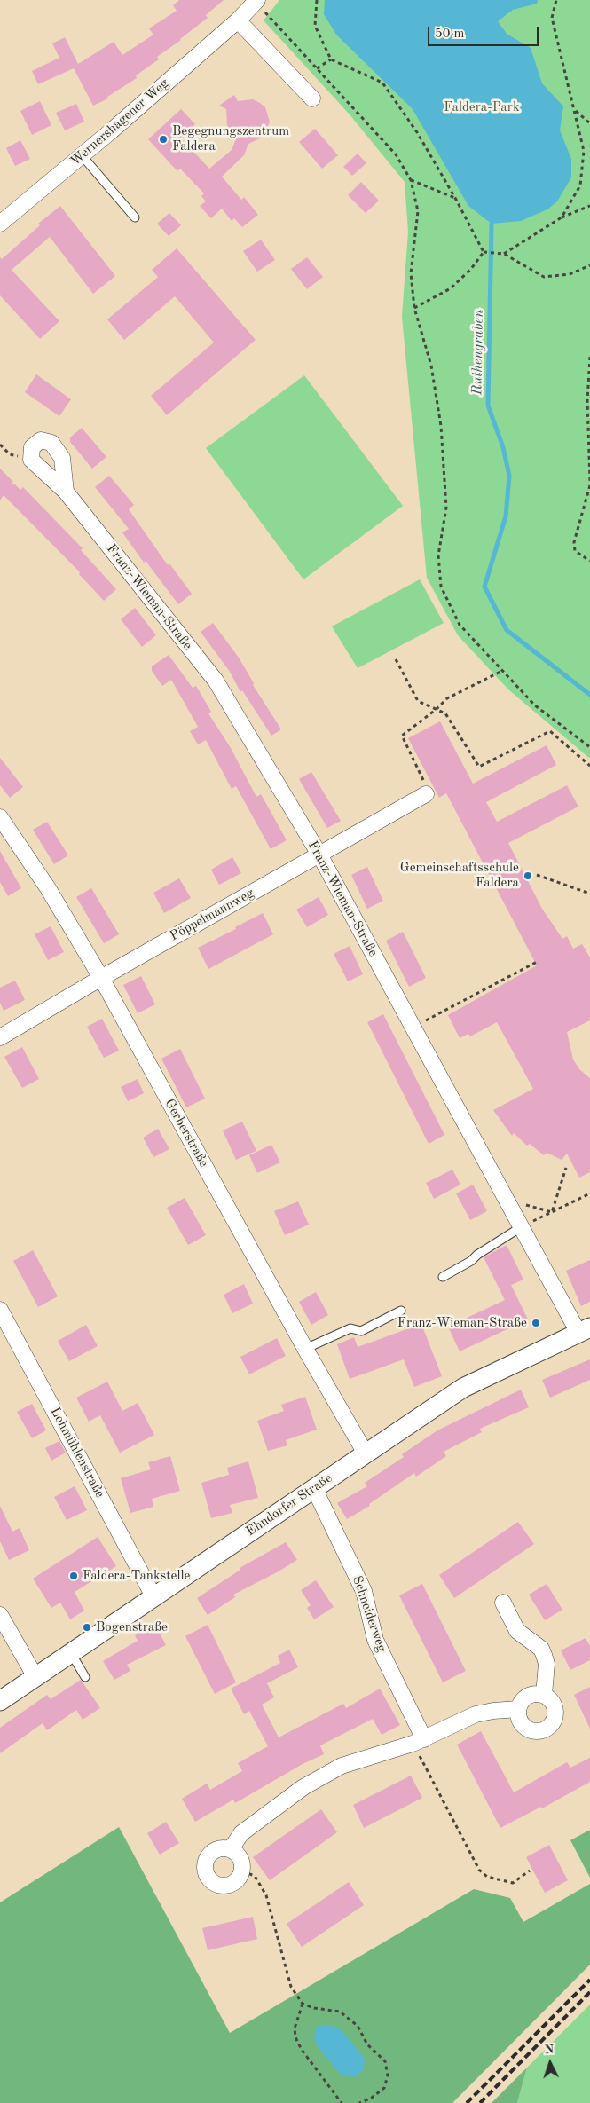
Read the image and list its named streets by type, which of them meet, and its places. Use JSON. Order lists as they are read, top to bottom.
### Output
{
  "streets": {
    "street": [
      "Wernershagener Weg",
      "Franz-Wieman-Straße",
      "Pöppelmannweg",
      "Gerberstraße",
      "Lohmühlenstraße",
      "Ehndorfer Straße",
      "Schneiderweg"
    ]
  },
  "crossings": [
    ["Franz-Wieman-Straße", "Pöppelmannweg"],
    ["Franz-Wieman-Straße", "Ehndorfer Straße"],
    ["Pöppelmannweg", "Gerberstraße"],
    ["Gerberstraße", "Ehndorfer Straße"],
    ["Lohmühlenstraße", "Ehndorfer Straße"],
    ["Ehndorfer Straße", "Schneiderweg"]
  ],
  "water": ["Ruthengraben"],
  "parks": ["Faldera-Park"],
  "places": [
    "Begegnungszentrum Faldera",
    "Gemeinschaftsschule Faldera",
    "Franz-Wieman-Straße",
    "Faldera-Tankstelle",
    "Bogenstraße"
  ],
  "scale_bar": "50 m",
  "north": "top"
}
